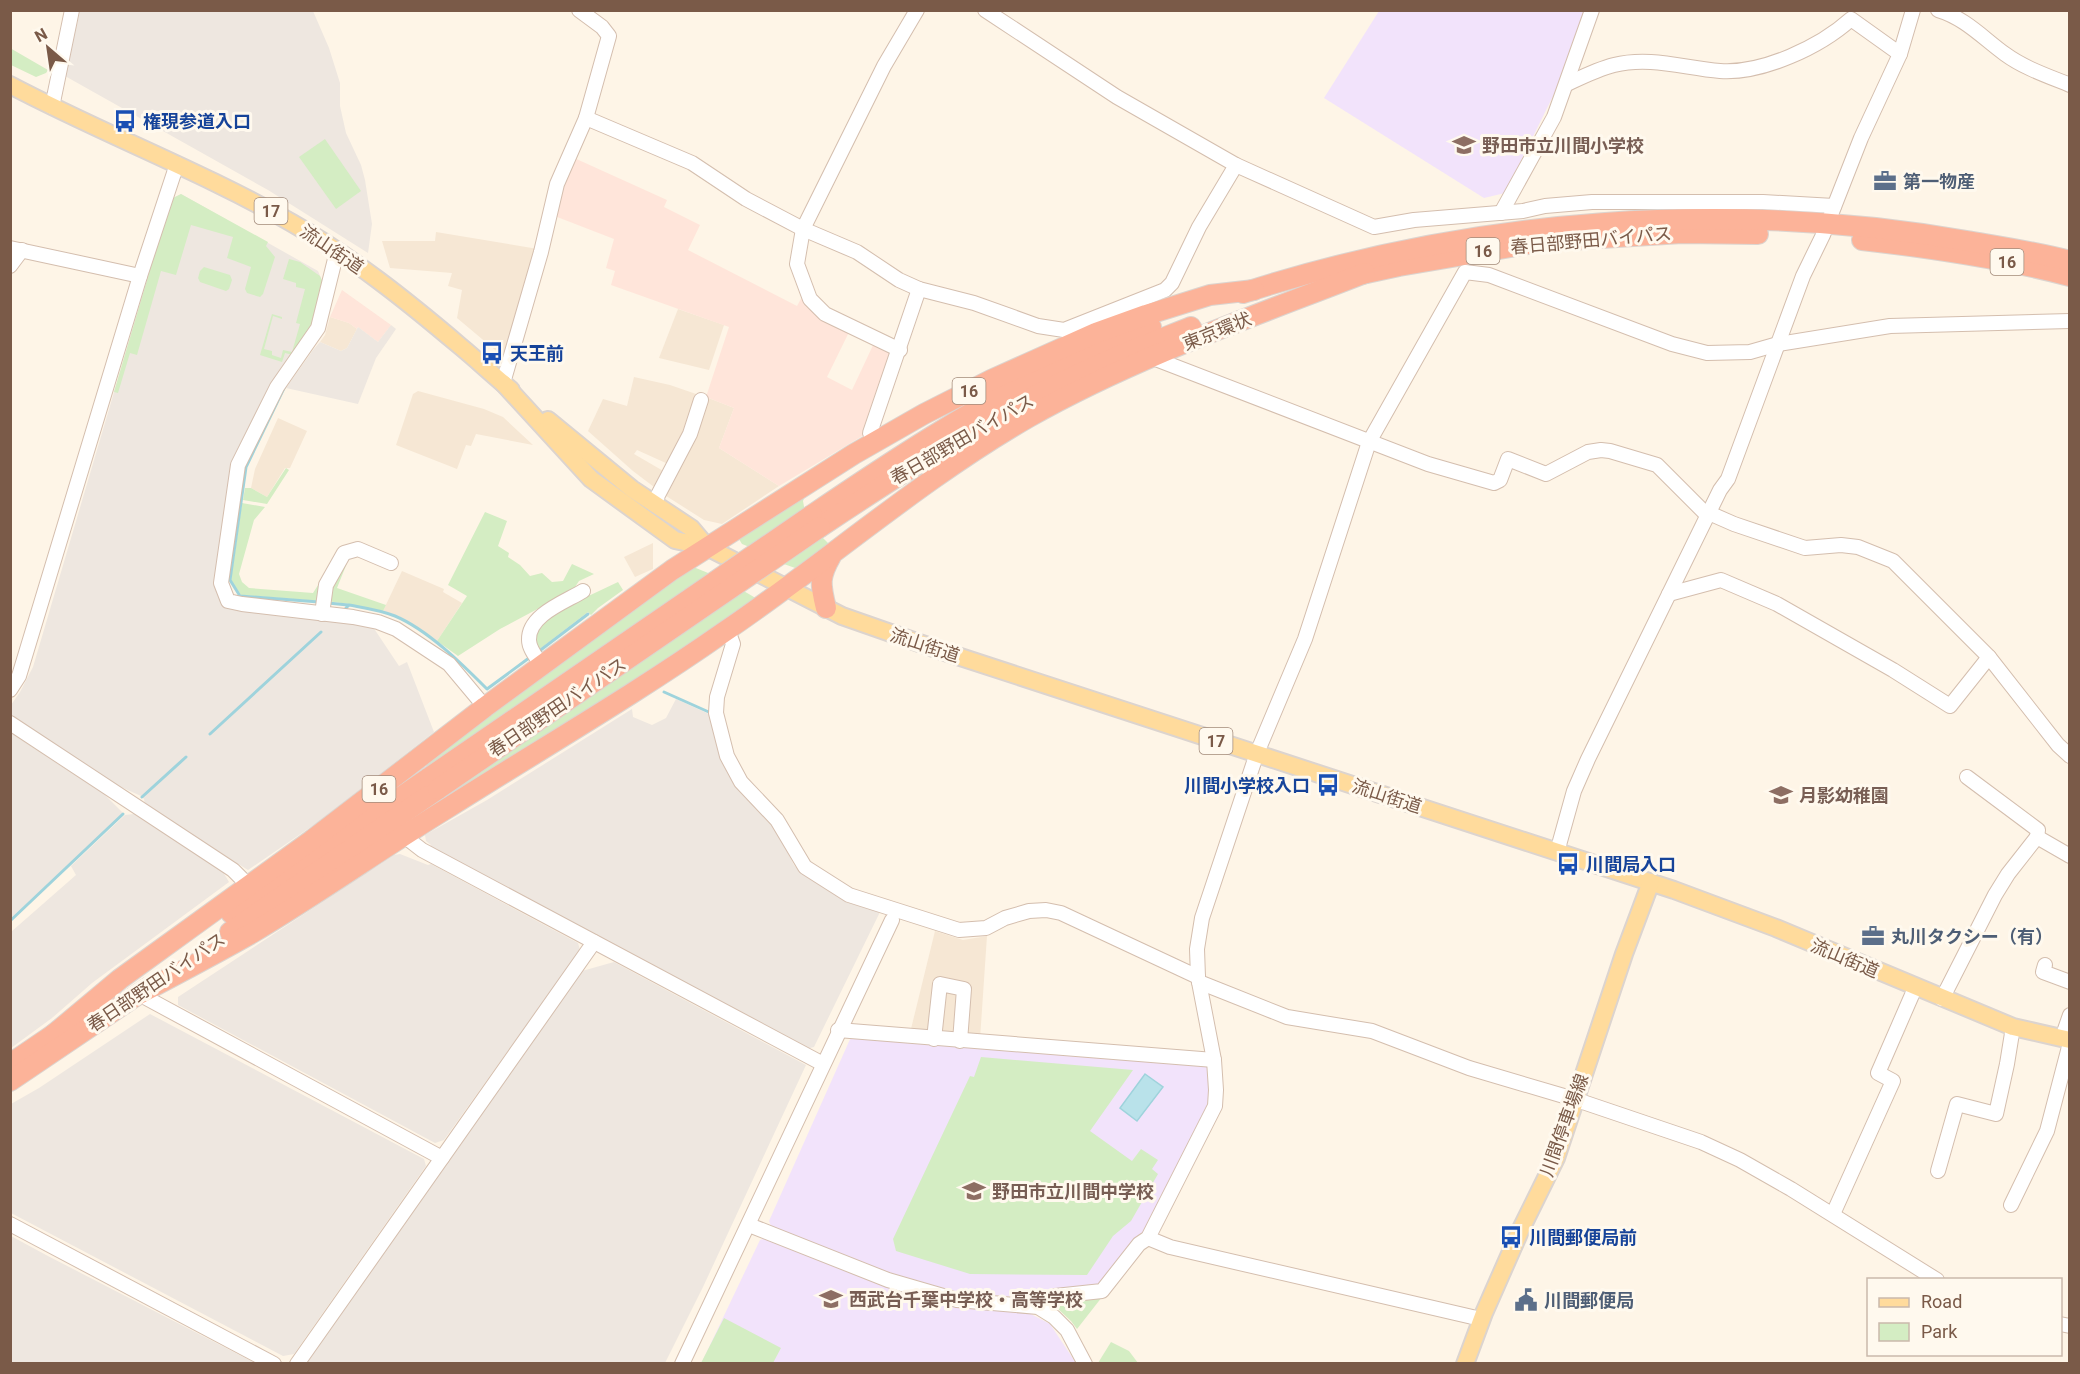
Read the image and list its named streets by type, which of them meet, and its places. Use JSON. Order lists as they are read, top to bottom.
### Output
{
  "streets": {
    "highway": ["春日部野田バイパス", "16", "東京環状"],
    "main road": ["17", "流山街道", "川間停車場線"]
  },
  "crossings": [
    ["春日部野田バイパス", "16"],
    ["春日部野田バイパス", "東京環状"],
    ["流山街道", "16"],
    ["流山街道", "川間停車場線"],
    ["16", "東京環状"]
  ],
  "places": {
    "bus stop": [
      "権現参道入口",
      "天王前",
      "川間小学校入口",
      "川間局入口",
      "川間郵便局前"
    ],
    "school or university": [
      "野田市立川間小学校",
      "月影幼稚園",
      "野田市立川間中学校",
      "西武台千葉中学校・高等学校"
    ],
    "office": ["第一物産", "丸川タクシー（有）"],
    "public building": ["川間郵便局"]
  },
  "legend": ["Road", "Park"],
  "north": "top left"
}
